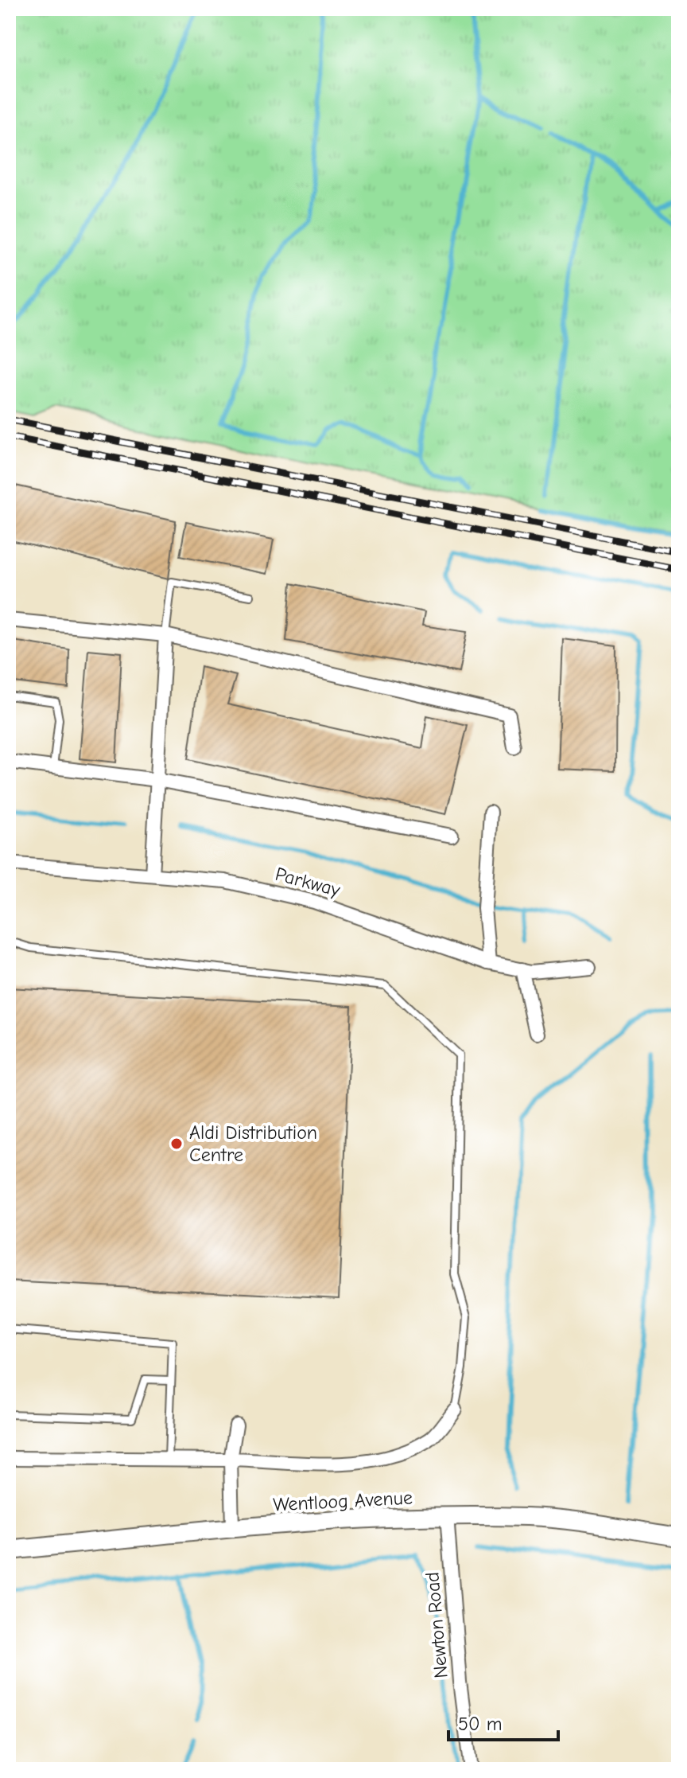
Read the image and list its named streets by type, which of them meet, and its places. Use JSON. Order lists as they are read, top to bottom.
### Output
{
  "streets": {
    "main road": ["Wentloog Avenue"],
    "street": ["Parkway", "Newton Road"]
  },
  "crossings": [
    ["Wentloog Avenue", "Newton Road"]
  ],
  "places": ["Aldi Distribution Centre"],
  "scale_bar": "50 m"
}
